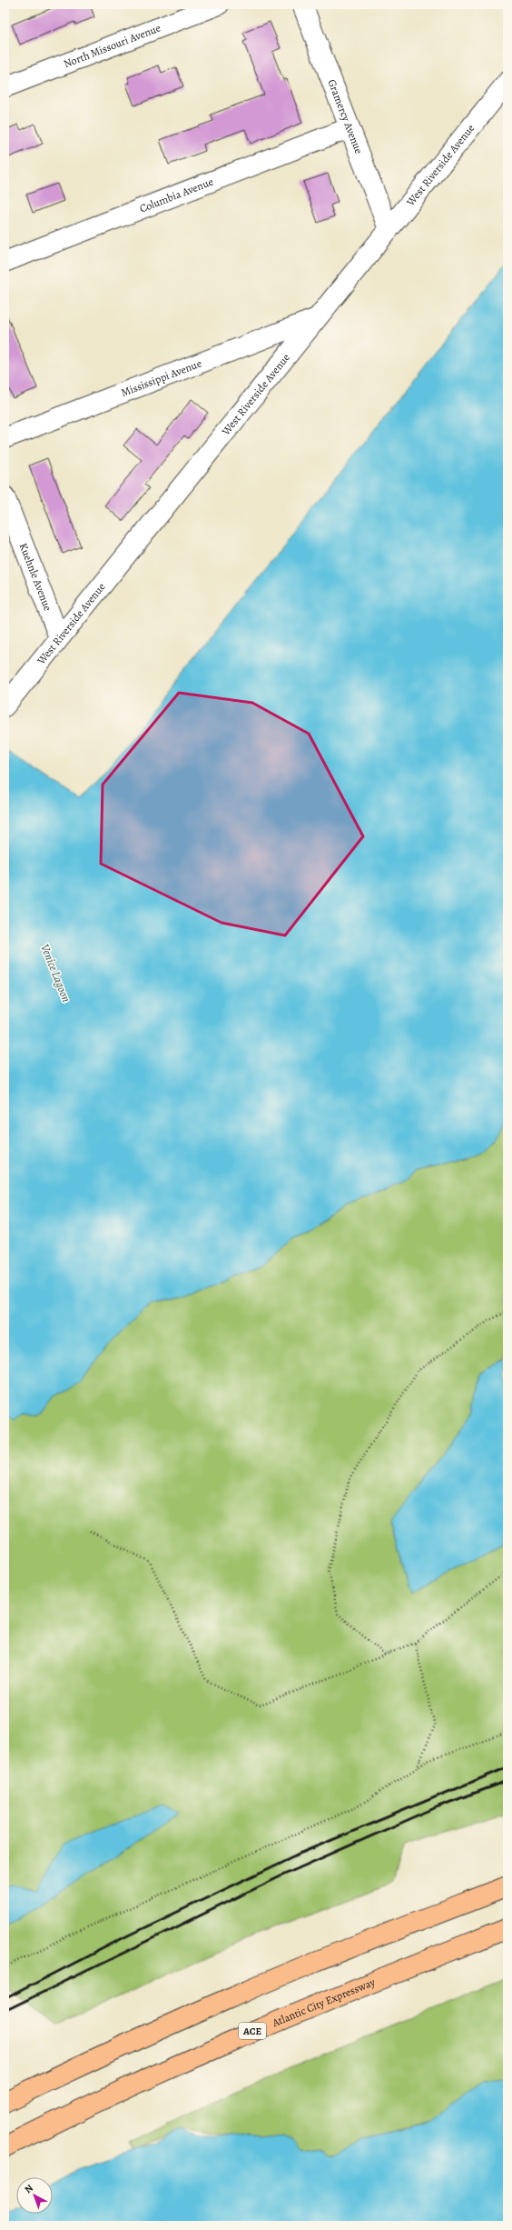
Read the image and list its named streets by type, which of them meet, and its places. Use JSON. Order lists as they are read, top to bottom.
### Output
{
  "streets": {
    "highway": ["Atlantic City Expressway", "ACE"],
    "street": [
      "North Missouri Avenue",
      "Gramercy Avenue",
      "West Riverside Avenue",
      "Columbia Avenue",
      "Mississippi Avenue",
      "Kuehnle Avenue"
    ]
  },
  "crossings": [
    ["Gramercy Avenue", "West Riverside Avenue"],
    ["Gramercy Avenue", "Columbia Avenue"],
    ["West Riverside Avenue", "Mississippi Avenue"],
    ["West Riverside Avenue", "Kuehnle Avenue"]
  ],
  "water": ["Venice Lagoon"],
  "north": "top left"
}
